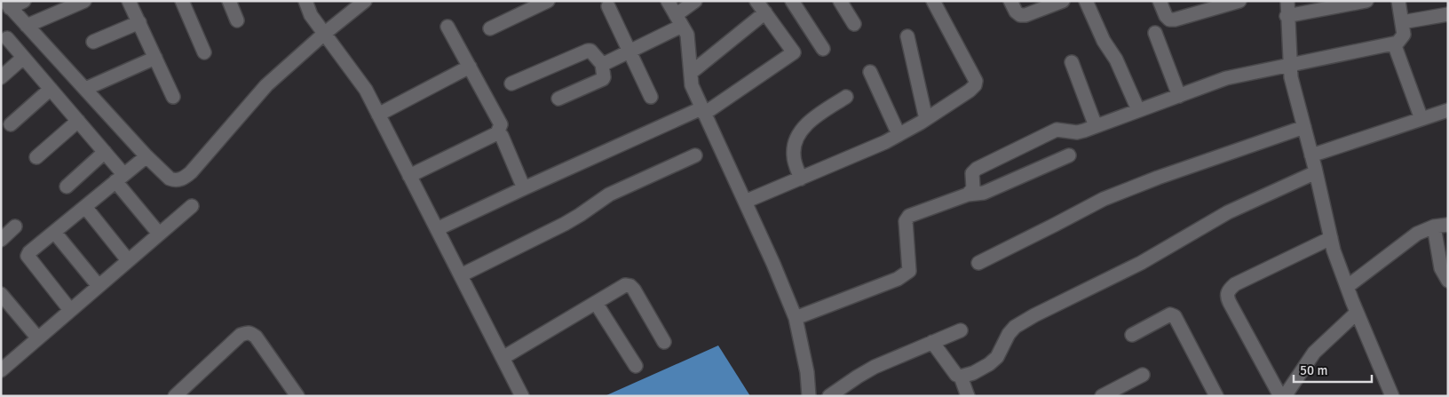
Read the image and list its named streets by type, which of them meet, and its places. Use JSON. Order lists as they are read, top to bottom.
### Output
{
  "scale_bar": "50 m"
}
